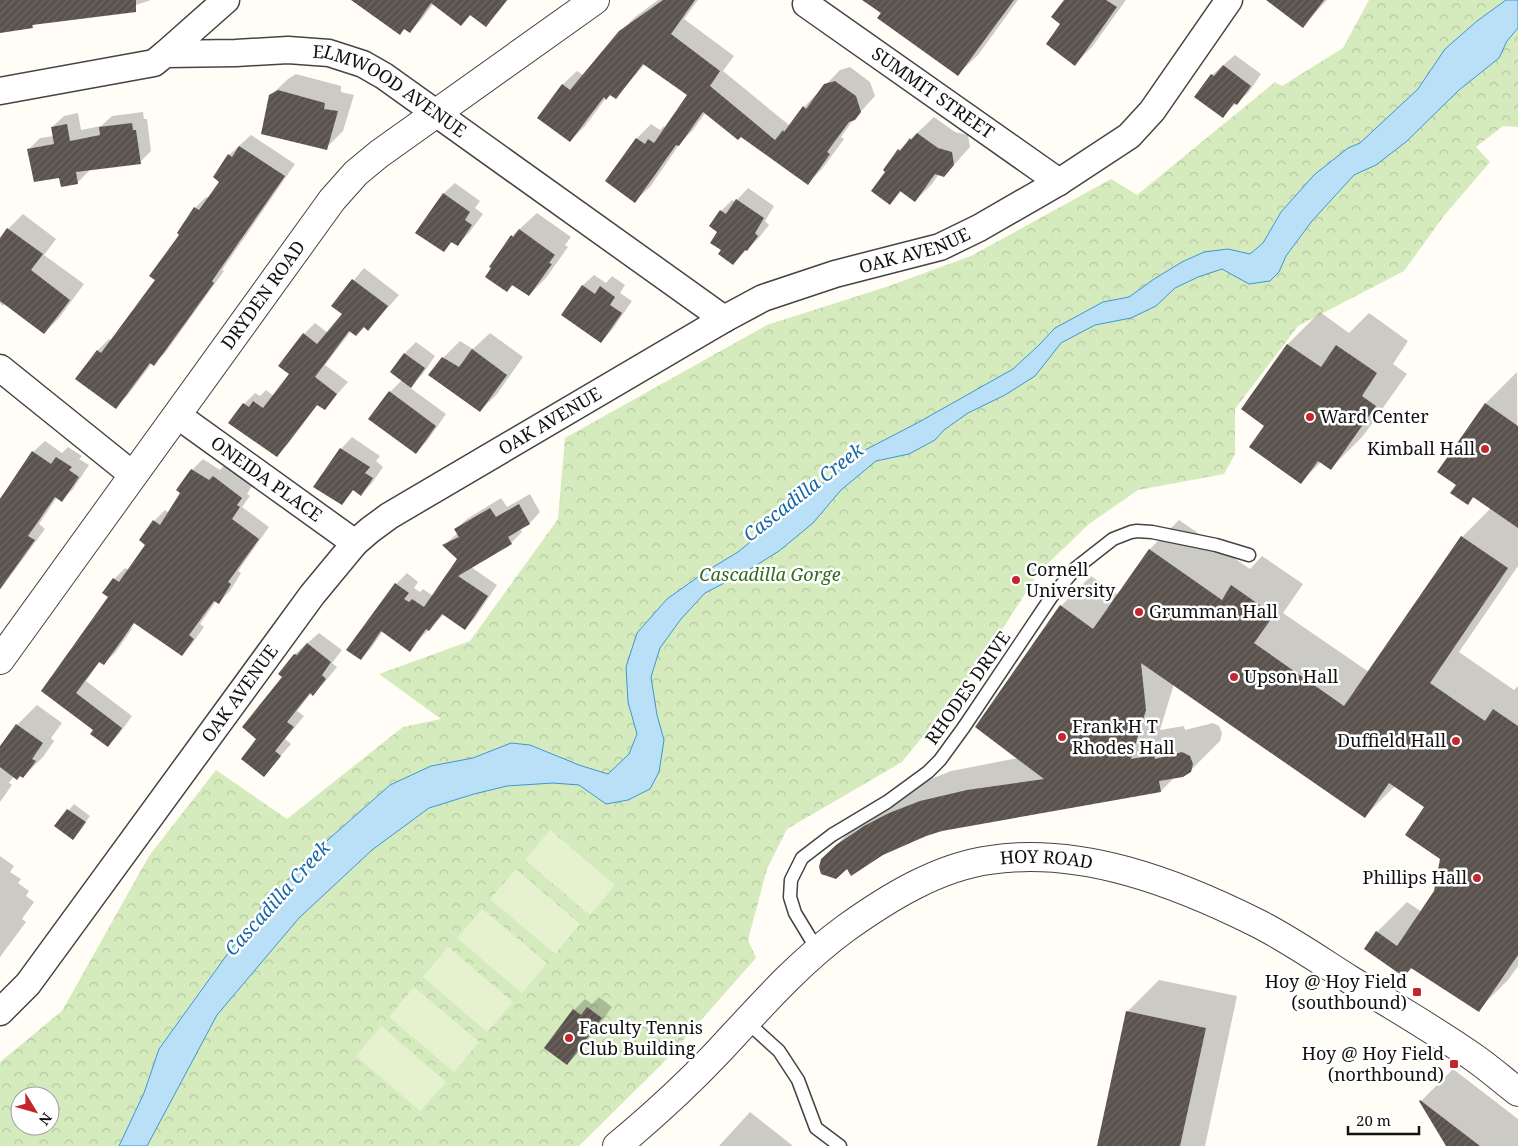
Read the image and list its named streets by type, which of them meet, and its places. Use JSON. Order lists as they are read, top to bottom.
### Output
{
  "streets": {
    "street": [
      "SUMMIT STREET",
      "ELMWOOD AVENUE",
      "OAK AVENUE",
      "DRYDEN ROAD",
      "ONEIDA PLACE",
      "HOY ROAD"
    ],
    "lane": ["RHODES DRIVE"]
  },
  "crossings": [
    ["SUMMIT STREET", "OAK AVENUE"],
    ["ELMWOOD AVENUE", "OAK AVENUE"],
    ["ELMWOOD AVENUE", "DRYDEN ROAD"],
    ["OAK AVENUE", "ONEIDA PLACE"],
    ["DRYDEN ROAD", "ONEIDA PLACE"],
    ["RHODES DRIVE", "HOY ROAD"]
  ],
  "water": ["Cascadilla Creek"],
  "parks": ["Cascadilla Gorge"],
  "places": {
    "other": [
      "Ward Center",
      "Kimball Hall",
      "Cornell University",
      "Grumman Hall",
      "Upson Hall",
      "Frank H T Rhodes Hall",
      "Duffield Hall",
      "Phillips Hall",
      "Faculty Tennis Club Building"
    ],
    "transit": ["Hoy @ Hoy Field (southbound)", "Hoy @ Hoy Field (northbound)"]
  },
  "scale_bar": "20 m",
  "north": "bottom right"
}
